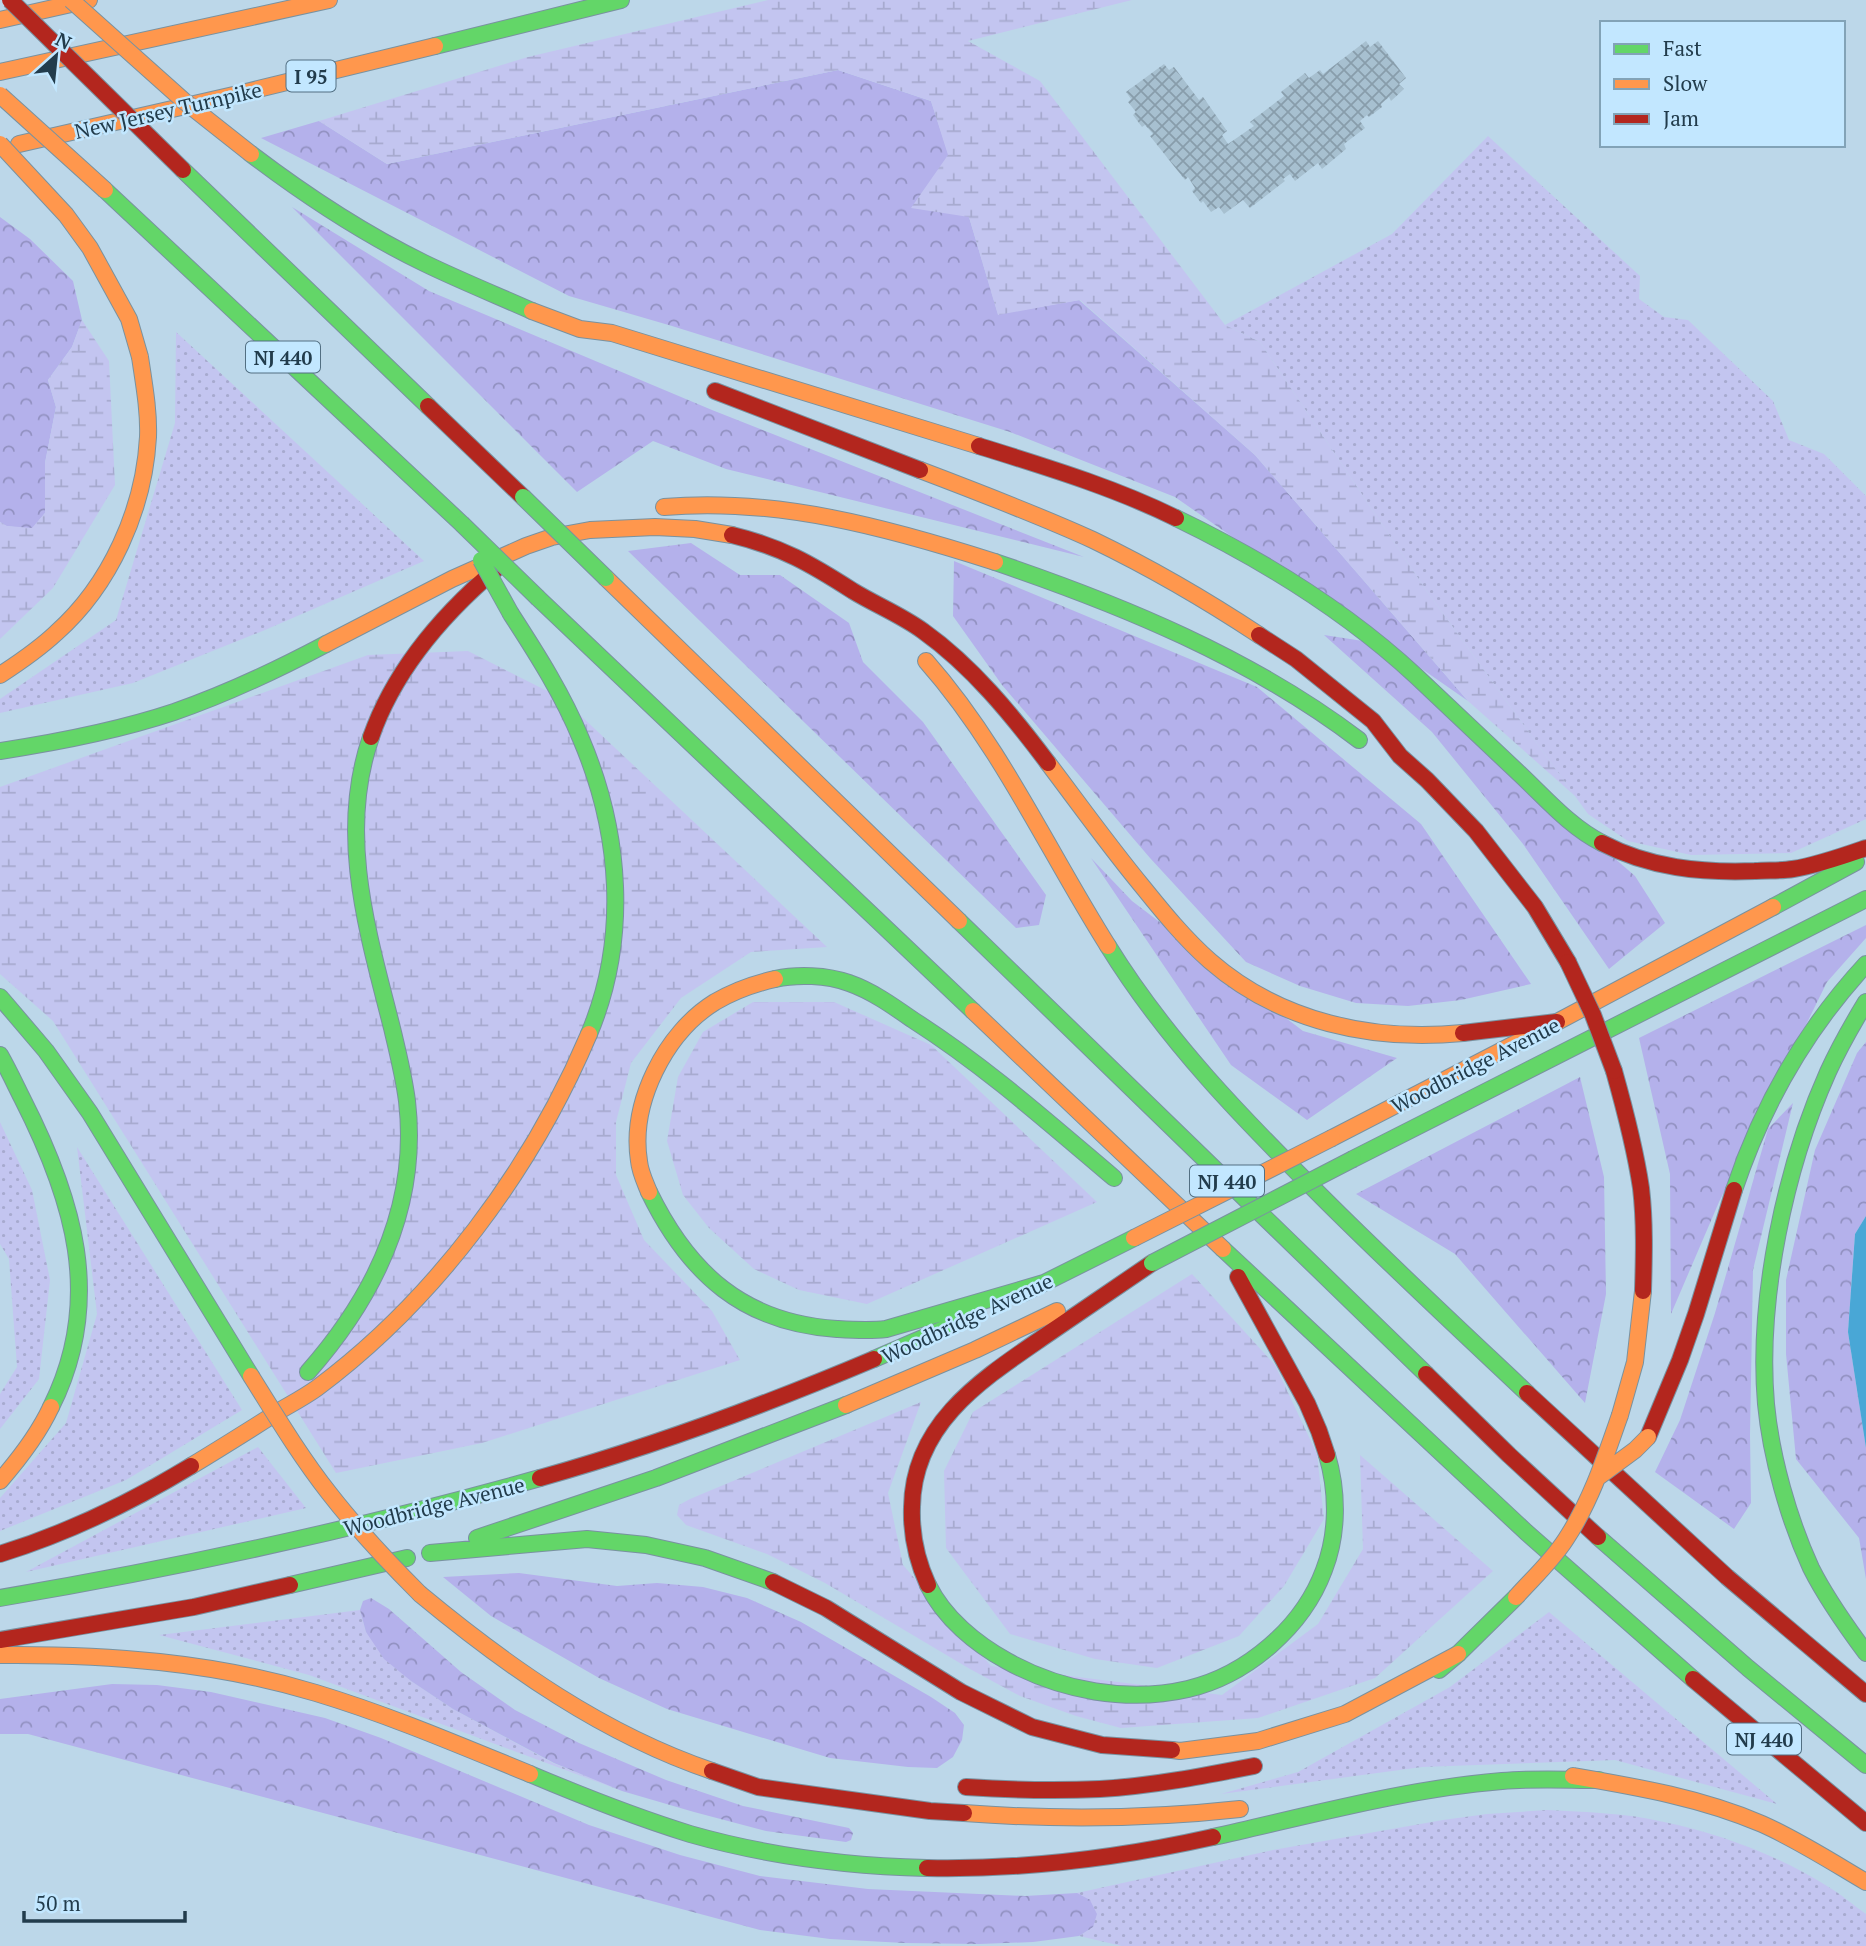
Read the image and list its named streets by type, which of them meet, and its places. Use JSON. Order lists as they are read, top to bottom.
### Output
{
  "streets": {
    "main road": [
      "I 95",
      "New Jersey Turnpike",
      "NJ 440",
      "Woodbridge Avenue"
    ]
  },
  "legend": ["Fast", "Slow", "Jam"],
  "scale_bar": "50 m",
  "north": "top right"
}
